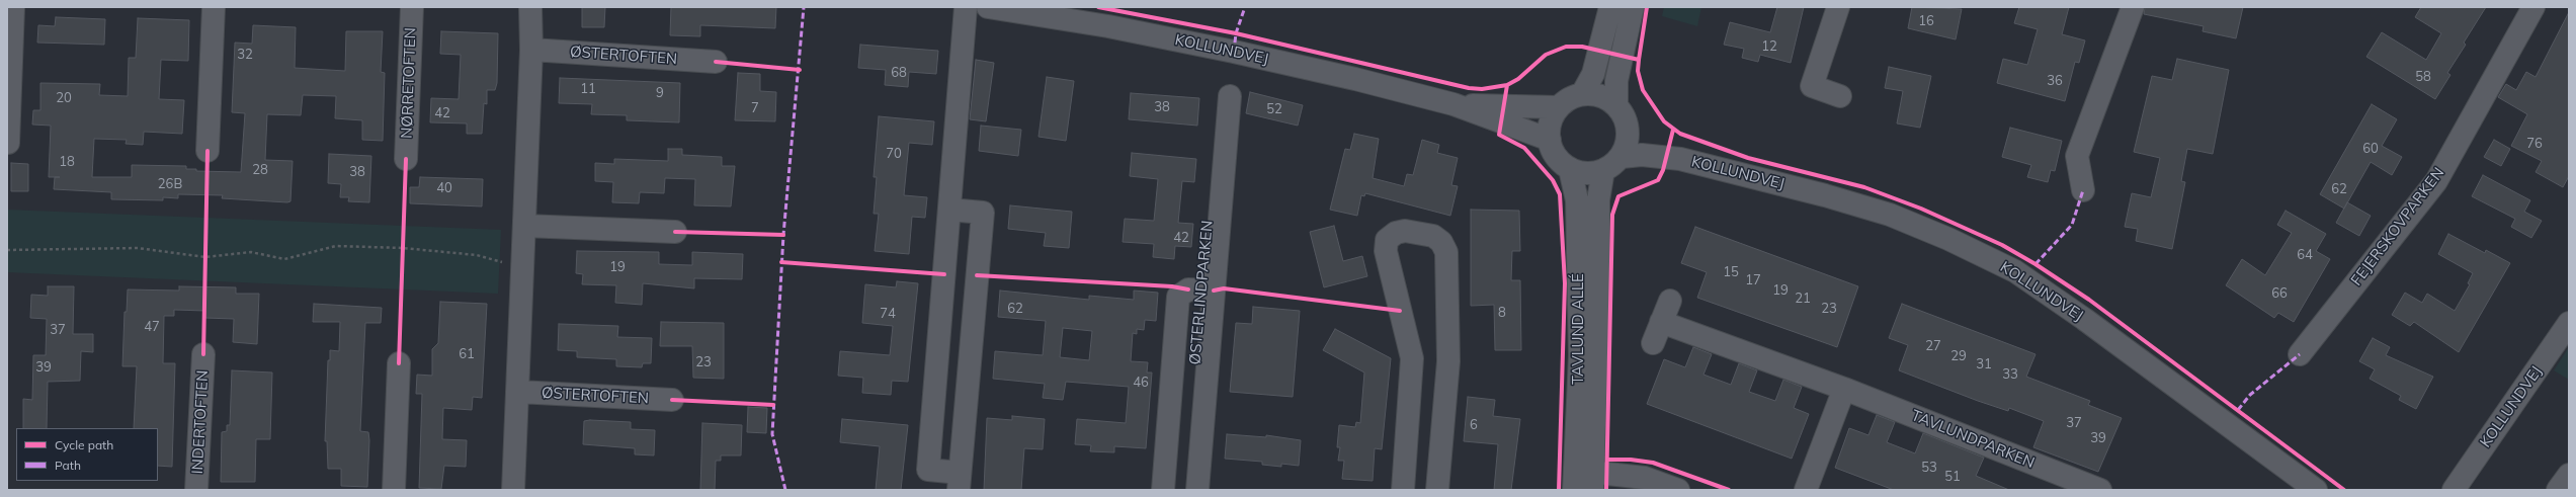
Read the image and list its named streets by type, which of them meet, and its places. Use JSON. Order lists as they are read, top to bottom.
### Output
{
  "streets": {
    "street": [
      "KOLLUNDVEJ",
      "ØSTERTOFTEN",
      "NØRRETOFTEN",
      "FEJERSKOVPARKEN",
      "ØSTERLINDPARKEN",
      "TAVLUND ALLÉ",
      "INDERTOFTEN",
      "TAVLUNDPARKEN"
    ]
  },
  "crossings": [
    ["KOLLUNDVEJ", "TAVLUND ALLÉ"]
  ],
  "house_numbers": [
    "16",
    "12",
    "32",
    "68",
    "58",
    "36",
    "11",
    "9",
    "20",
    "38",
    "7",
    "52",
    "42",
    "76",
    "60",
    "70",
    "18",
    "28",
    "38",
    "26B",
    "40",
    "62",
    "42",
    "64",
    "19",
    "15",
    "17",
    "19",
    "66",
    "21",
    "62",
    "23",
    "8",
    "74",
    "47",
    "37",
    "27",
    "61",
    "29",
    "23",
    "31",
    "39",
    "33",
    "46",
    "37",
    "6",
    "39",
    "53",
    "51"
  ],
  "legend": ["Cycle path", "Path"]
}
